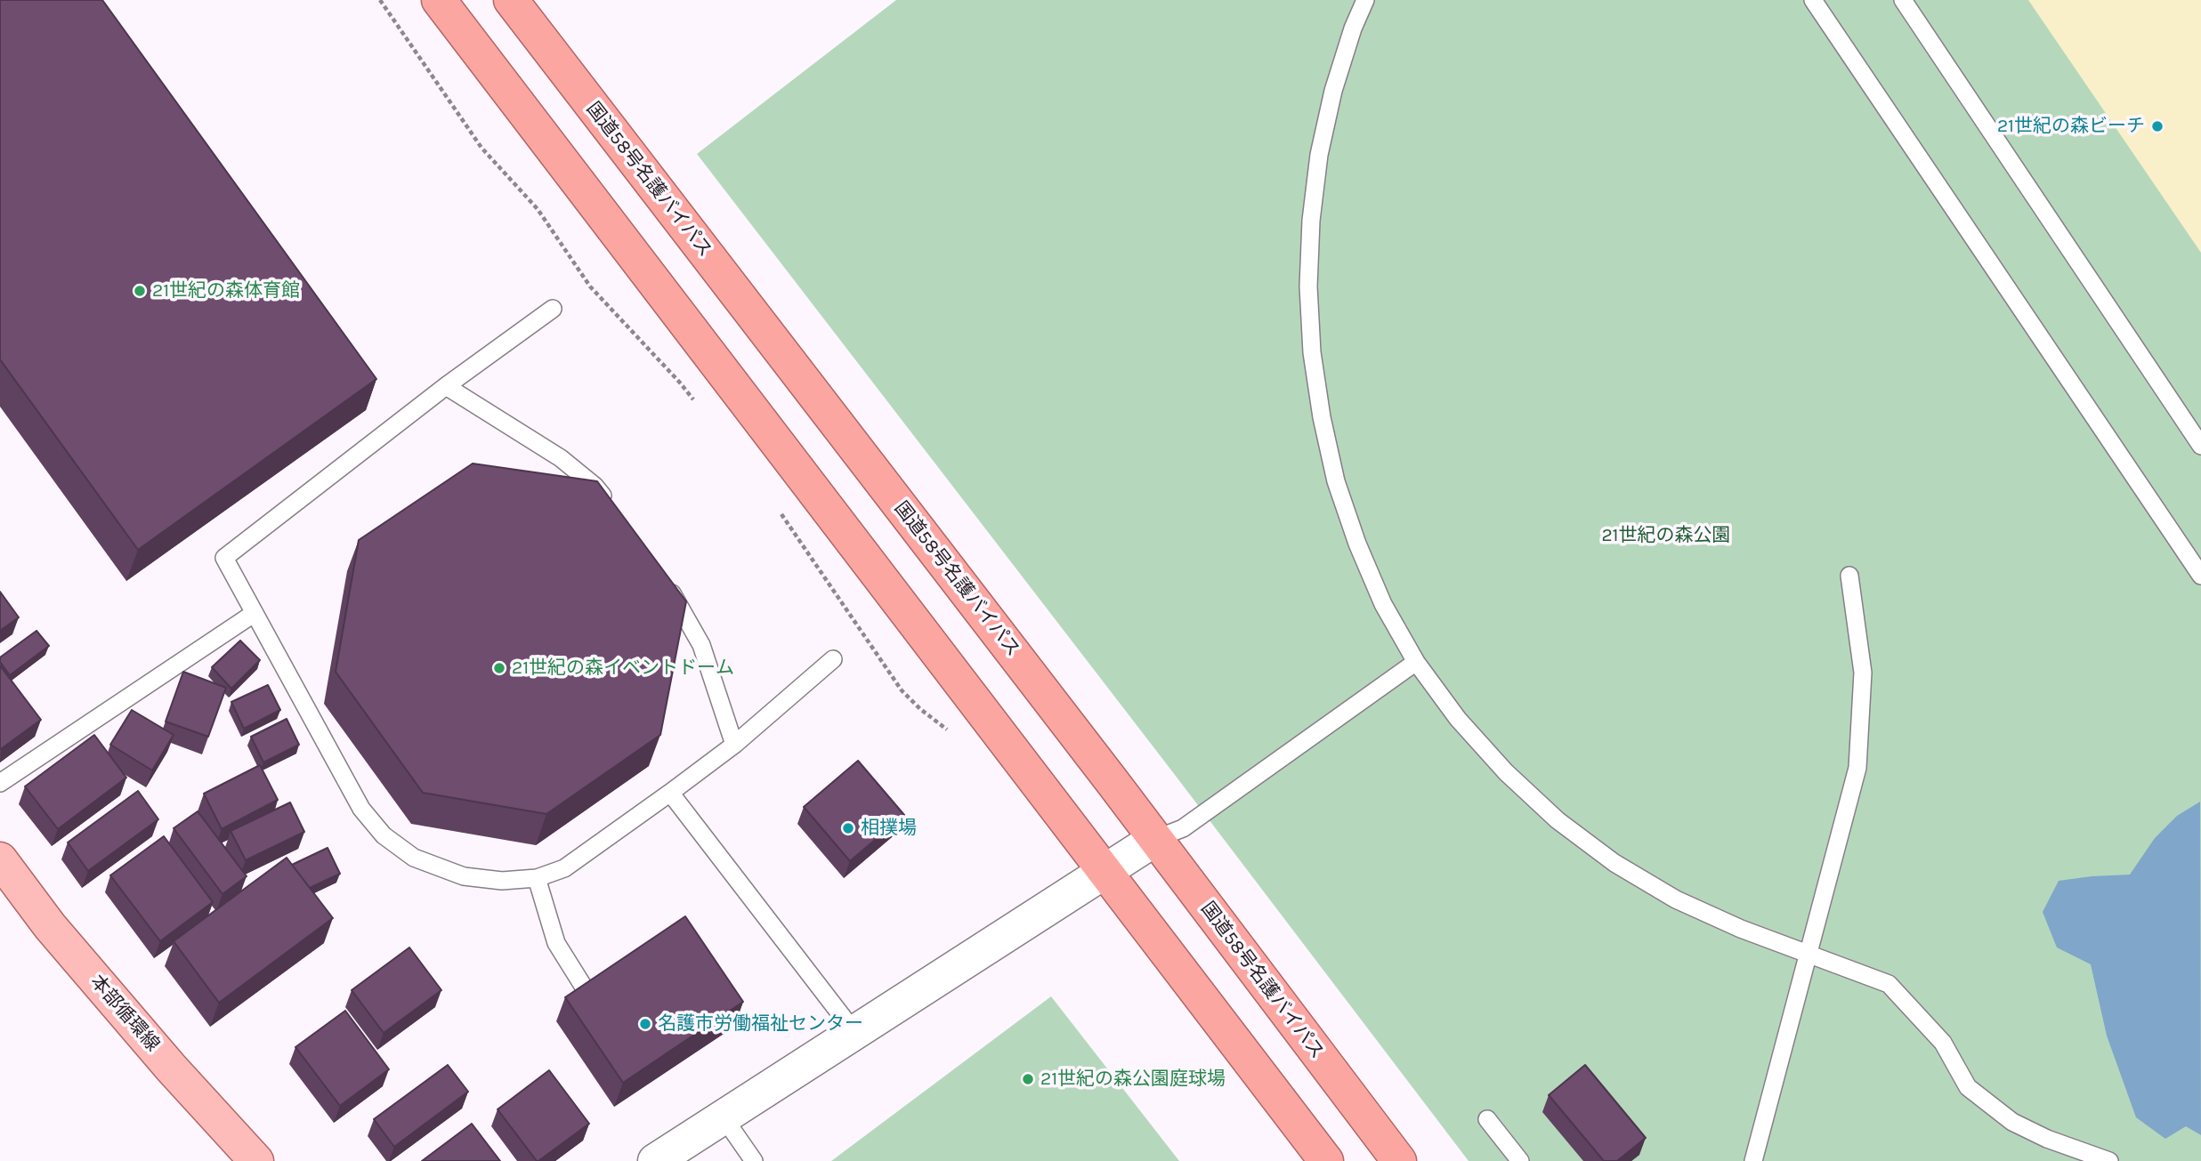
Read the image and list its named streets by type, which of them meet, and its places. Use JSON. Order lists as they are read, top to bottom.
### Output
{
  "streets": {
    "highway": ["国道58号名護バイパス"],
    "main road": ["本部循環線"]
  },
  "parks": ["21世紀の森公園"],
  "places": [
    "21世紀の森ビーチ",
    "21世紀の森体育館",
    "21世紀の森イベントドーム",
    "相撲場",
    "名護市労働福祉センター",
    "21世紀の森公園庭球場"
  ]
}
